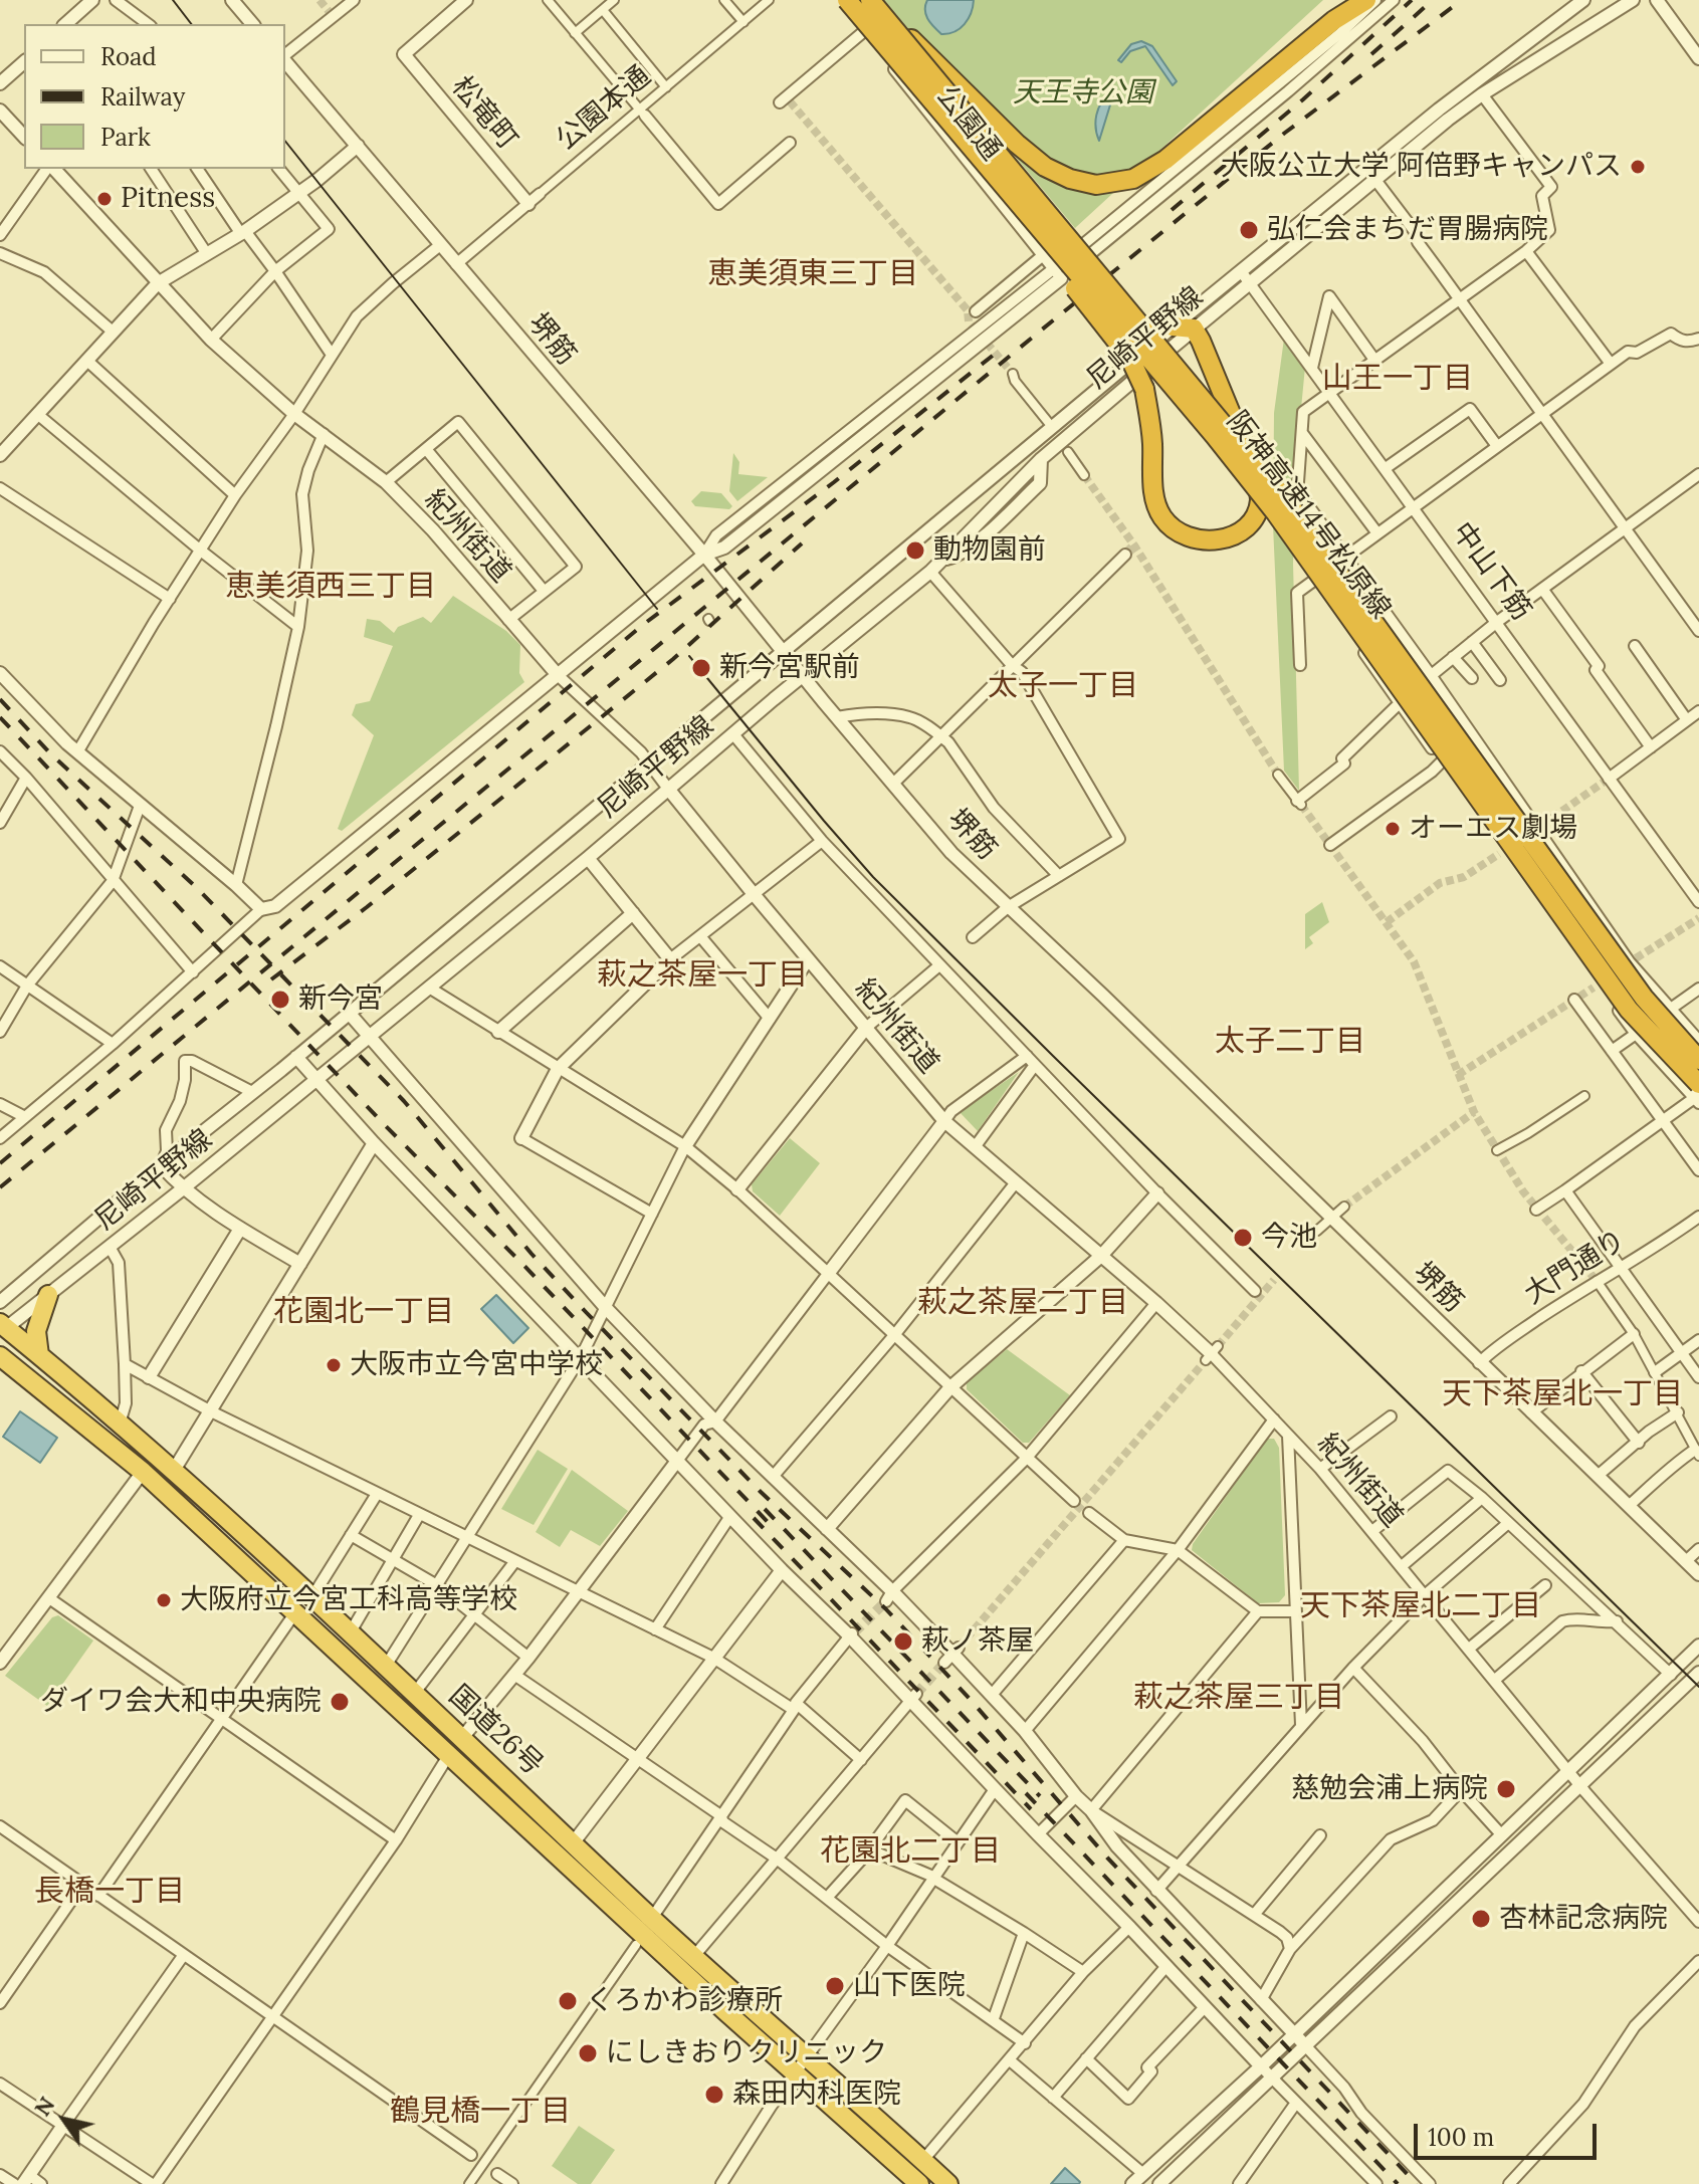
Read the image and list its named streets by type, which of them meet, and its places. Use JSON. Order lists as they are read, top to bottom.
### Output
{
  "streets": {
    "highway": ["阪神高速14号松原線", "国道26号"],
    "street": [
      "公園本通",
      "松竜町",
      "公園通",
      "尼崎平野線",
      "堺筋",
      "紀州街道",
      "中山下筋",
      "大門通り"
    ]
  },
  "crossings": [
    ["公園本通", "松竜町"],
    ["公園本通", "堺筋"],
    ["尼崎平野線", "堺筋"],
    ["尼崎平野線", "紀州街道"],
    ["尼崎平野線", "中山下筋"],
    ["尼崎平野線", "国道26号"],
    ["堺筋", "大門通り"]
  ],
  "districts": [
    "恵美須東三丁目",
    "山王一丁目",
    "恵美須西三丁目",
    "太子一丁目",
    "萩之茶屋一丁目",
    "太子二丁目",
    "萩之茶屋二丁目",
    "花園北一丁目",
    "天下茶屋北一丁目",
    "天下茶屋北二丁目",
    "萩之茶屋三丁目",
    "花園北二丁目",
    "長橋一丁目",
    "鶴見橋一丁目"
  ],
  "parks": ["天王寺公園"],
  "places": [
    "大阪公立大学 阿倍野キャンパス",
    "Pitness",
    "弘仁会まちだ胃腸病院",
    "動物園前",
    "新今宮駅前",
    "オーエス劇場",
    "新今宮",
    "今池",
    "大阪市立今宮中学校",
    "大阪府立今宮工科高等学校",
    "萩ノ茶屋",
    "ダイワ会大和中央病院",
    "慈勉会浦上病院",
    "杏林記念病院",
    "山下医院",
    "くろかわ診療所",
    "にしきおりクリニック",
    "森田内科医院"
  ],
  "legend": ["Road", "Railway", "Park"],
  "scale_bar": "100 m",
  "north": "top left"
}
